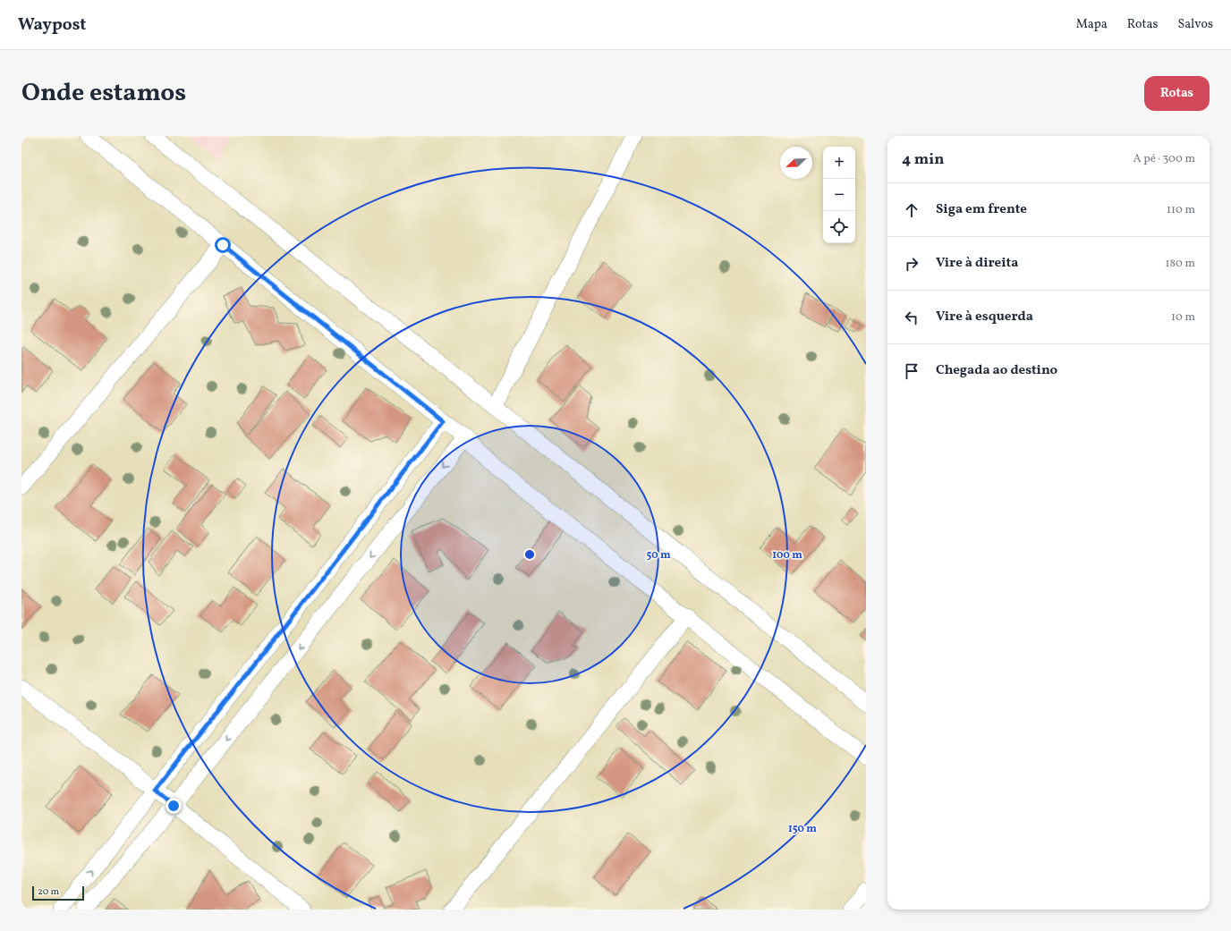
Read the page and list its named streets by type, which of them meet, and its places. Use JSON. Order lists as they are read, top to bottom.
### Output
{
  "scale_bar": "20 m",
  "north": "bottom left",
  "page": {
    "header": "Waypost",
    "nav": ["Mapa", "Rotas", "Salvos"],
    "title": "Onde estamos",
    "buttons": "Rotas",
    "heading": ["4 min", "A pé · 300 m"],
    "map_buttons": ["+", "−"],
    "list": [
      ["Siga em frente", "110 m"],
      ["Vire à direita", "180 m"],
      ["Vire à esquerda", "10 m"],
      "Chegada ao destino"
    ],
    "scale": "20 m"
  },
  "rings": ["50 m", "100 m", "150 m"]
}
